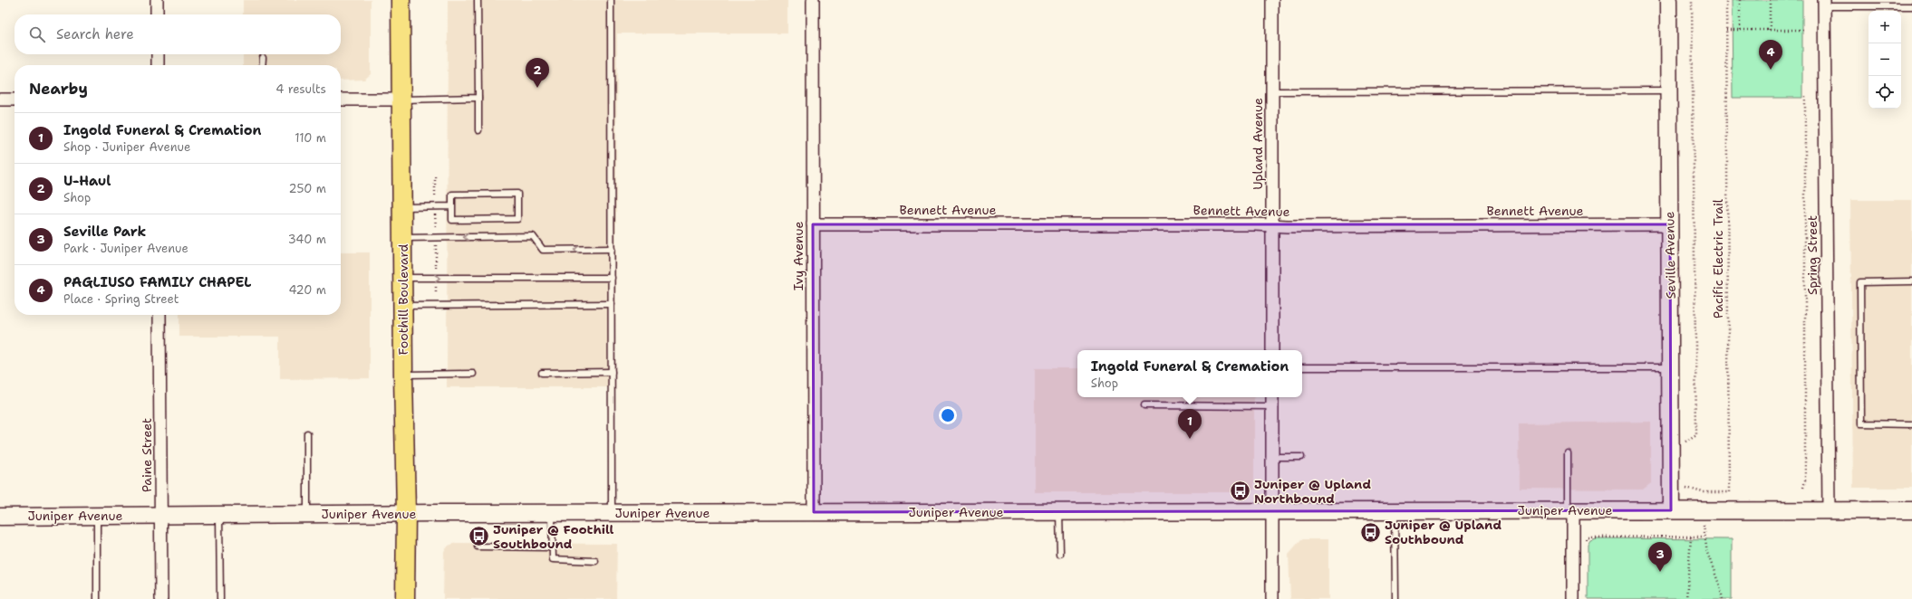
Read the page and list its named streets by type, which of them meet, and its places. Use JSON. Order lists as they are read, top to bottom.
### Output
{
  "streets": {
    "main road": ["Foothill Boulevard"],
    "street": [
      "Upland Avenue",
      "Bennett Avenue",
      "Seville Avenue",
      "Spring Street",
      "Ivy Avenue",
      "Paine Street",
      "Juniper Avenue"
    ],
    "path": ["Pacific Electric Trail"]
  },
  "crossings": [
    ["Upland Avenue", "Bennett Avenue"],
    ["Bennett Avenue", "Seville Avenue"],
    ["Bennett Avenue", "Ivy Avenue"],
    ["Seville Avenue", "Juniper Avenue"],
    ["Spring Street", "Juniper Avenue"],
    ["Ivy Avenue", "Juniper Avenue"],
    ["Foothill Boulevard", "Juniper Avenue"],
    ["Paine Street", "Juniper Avenue"]
  ],
  "places": {
    "bus stop": ["Juniper @ Upland Northbound", "Juniper @ Upland Southbound", "Juniper @ Foothill Southbound"]
  },
  "page": {
    "map_buttons": ["+", "−"],
    "search": "Search here",
    "pins": [
      "4",
      "2",
      "1",
      "3"
    ],
    "heading": ["Nearby", "4 results"],
    "list": [
      {
        "mark": "1",
        "name": "Ingold Funeral & Cremation",
        "note": "Shop · Juniper Avenue",
        "value": "110 m"
      },
      {
        "mark": "2",
        "name": "U-Haul",
        "note": "Shop",
        "value": "250 m"
      },
      {
        "mark": "3",
        "name": "Seville Park",
        "note": "Park · Juniper Avenue",
        "value": "340 m"
      },
      {
        "mark": "4",
        "name": "PAGLIUSO FAMILY CHAPEL",
        "note": "Place · Spring Street",
        "value": "420 m"
      }
    ],
    "popup": ["Ingold Funeral & Cremation", "Shop"]
  }
}
